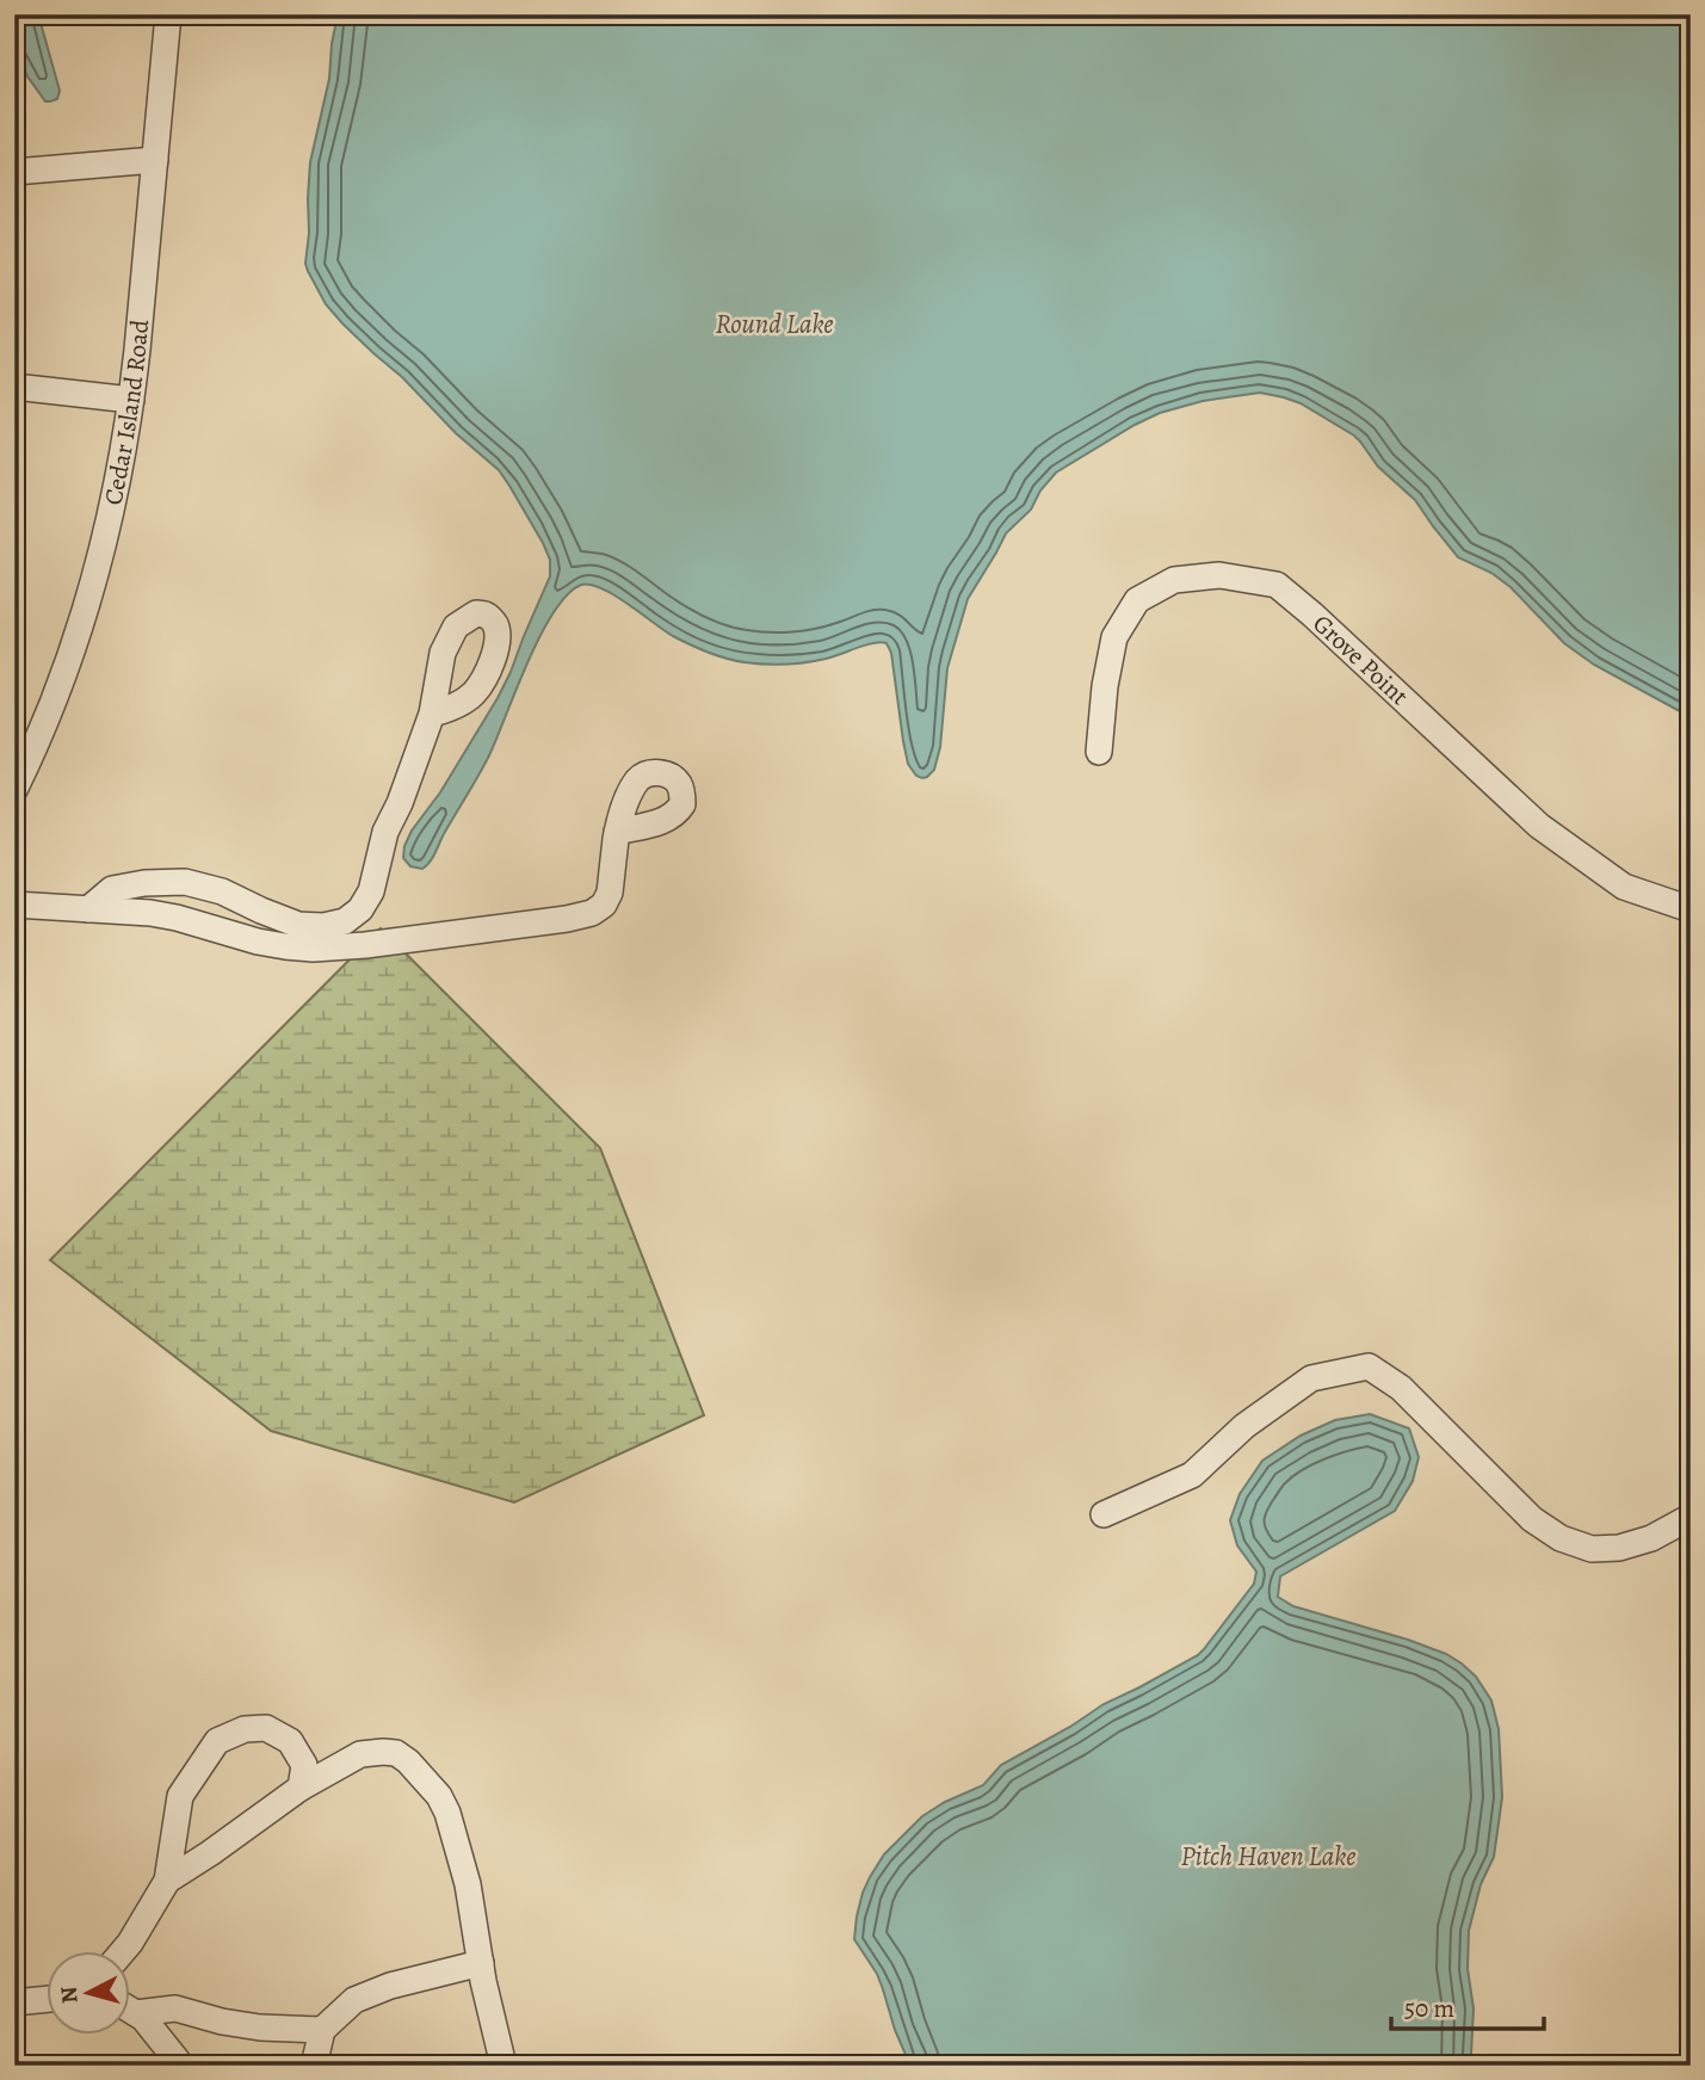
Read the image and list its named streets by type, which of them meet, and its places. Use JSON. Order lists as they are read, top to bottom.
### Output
{
  "streets": {
    "street": ["Cedar Island Road", "Grove Point"]
  },
  "water": ["Round Lake", "Pitch Haven Lake"],
  "scale_bar": "50 m",
  "north": "left"
}
